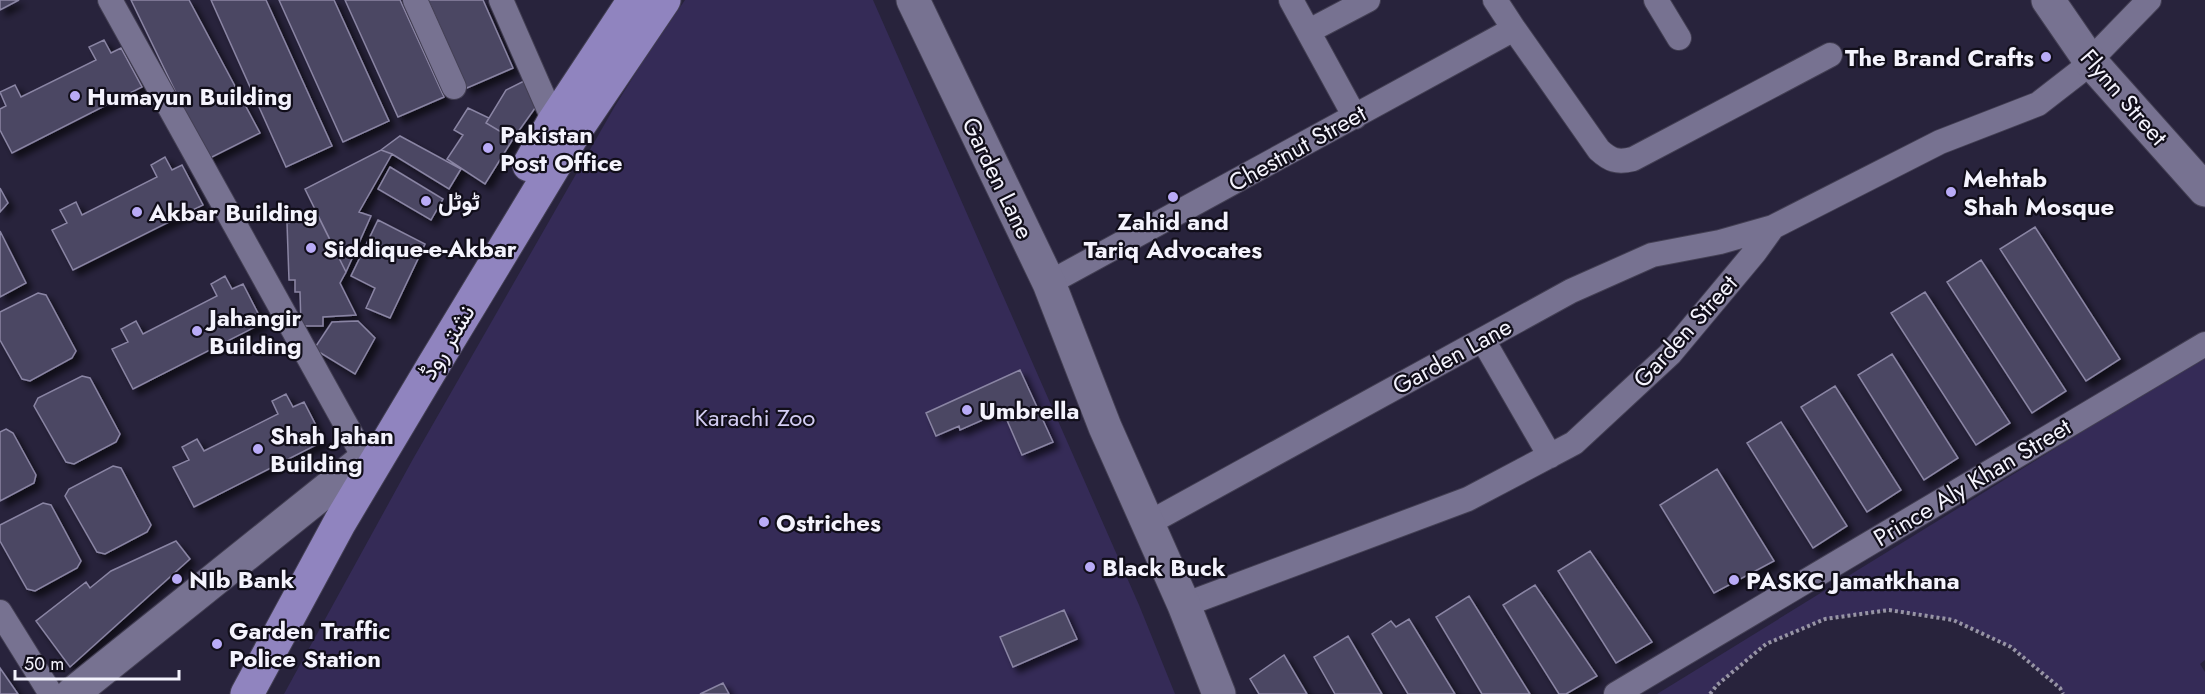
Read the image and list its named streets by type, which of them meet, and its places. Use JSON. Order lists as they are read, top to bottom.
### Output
{
  "streets": {
    "main road": ["Flynn Street", "Garden Lane", "نشتر روڈ"],
    "street": ["Chestnut Street", "Garden Street", "Prince Aly Khan Street"]
  },
  "crossings": [
    ["Flynn Street", "Garden Street"],
    ["Chestnut Street", "Garden Lane"],
    ["Garden Lane", "Garden Street"]
  ],
  "parks": ["Karachi Zoo"],
  "places": [
    "The Brand Crafts",
    "Humayun Building",
    "Pakistan Post Office",
    "Mehtab Shah Mosque",
    "Zahid and Tariq Advocates",
    "ٹوٹل",
    "Akbar Building",
    "Siddique-e-Akbar",
    "Jahangir Building",
    "Umbrella",
    "Shah Jahan Building",
    "Ostriches",
    "Black Buck",
    "NIb Bank",
    "PASKC Jamatkhana",
    "Garden Traffic Police Station"
  ],
  "scale_bar": "50 m"
}
